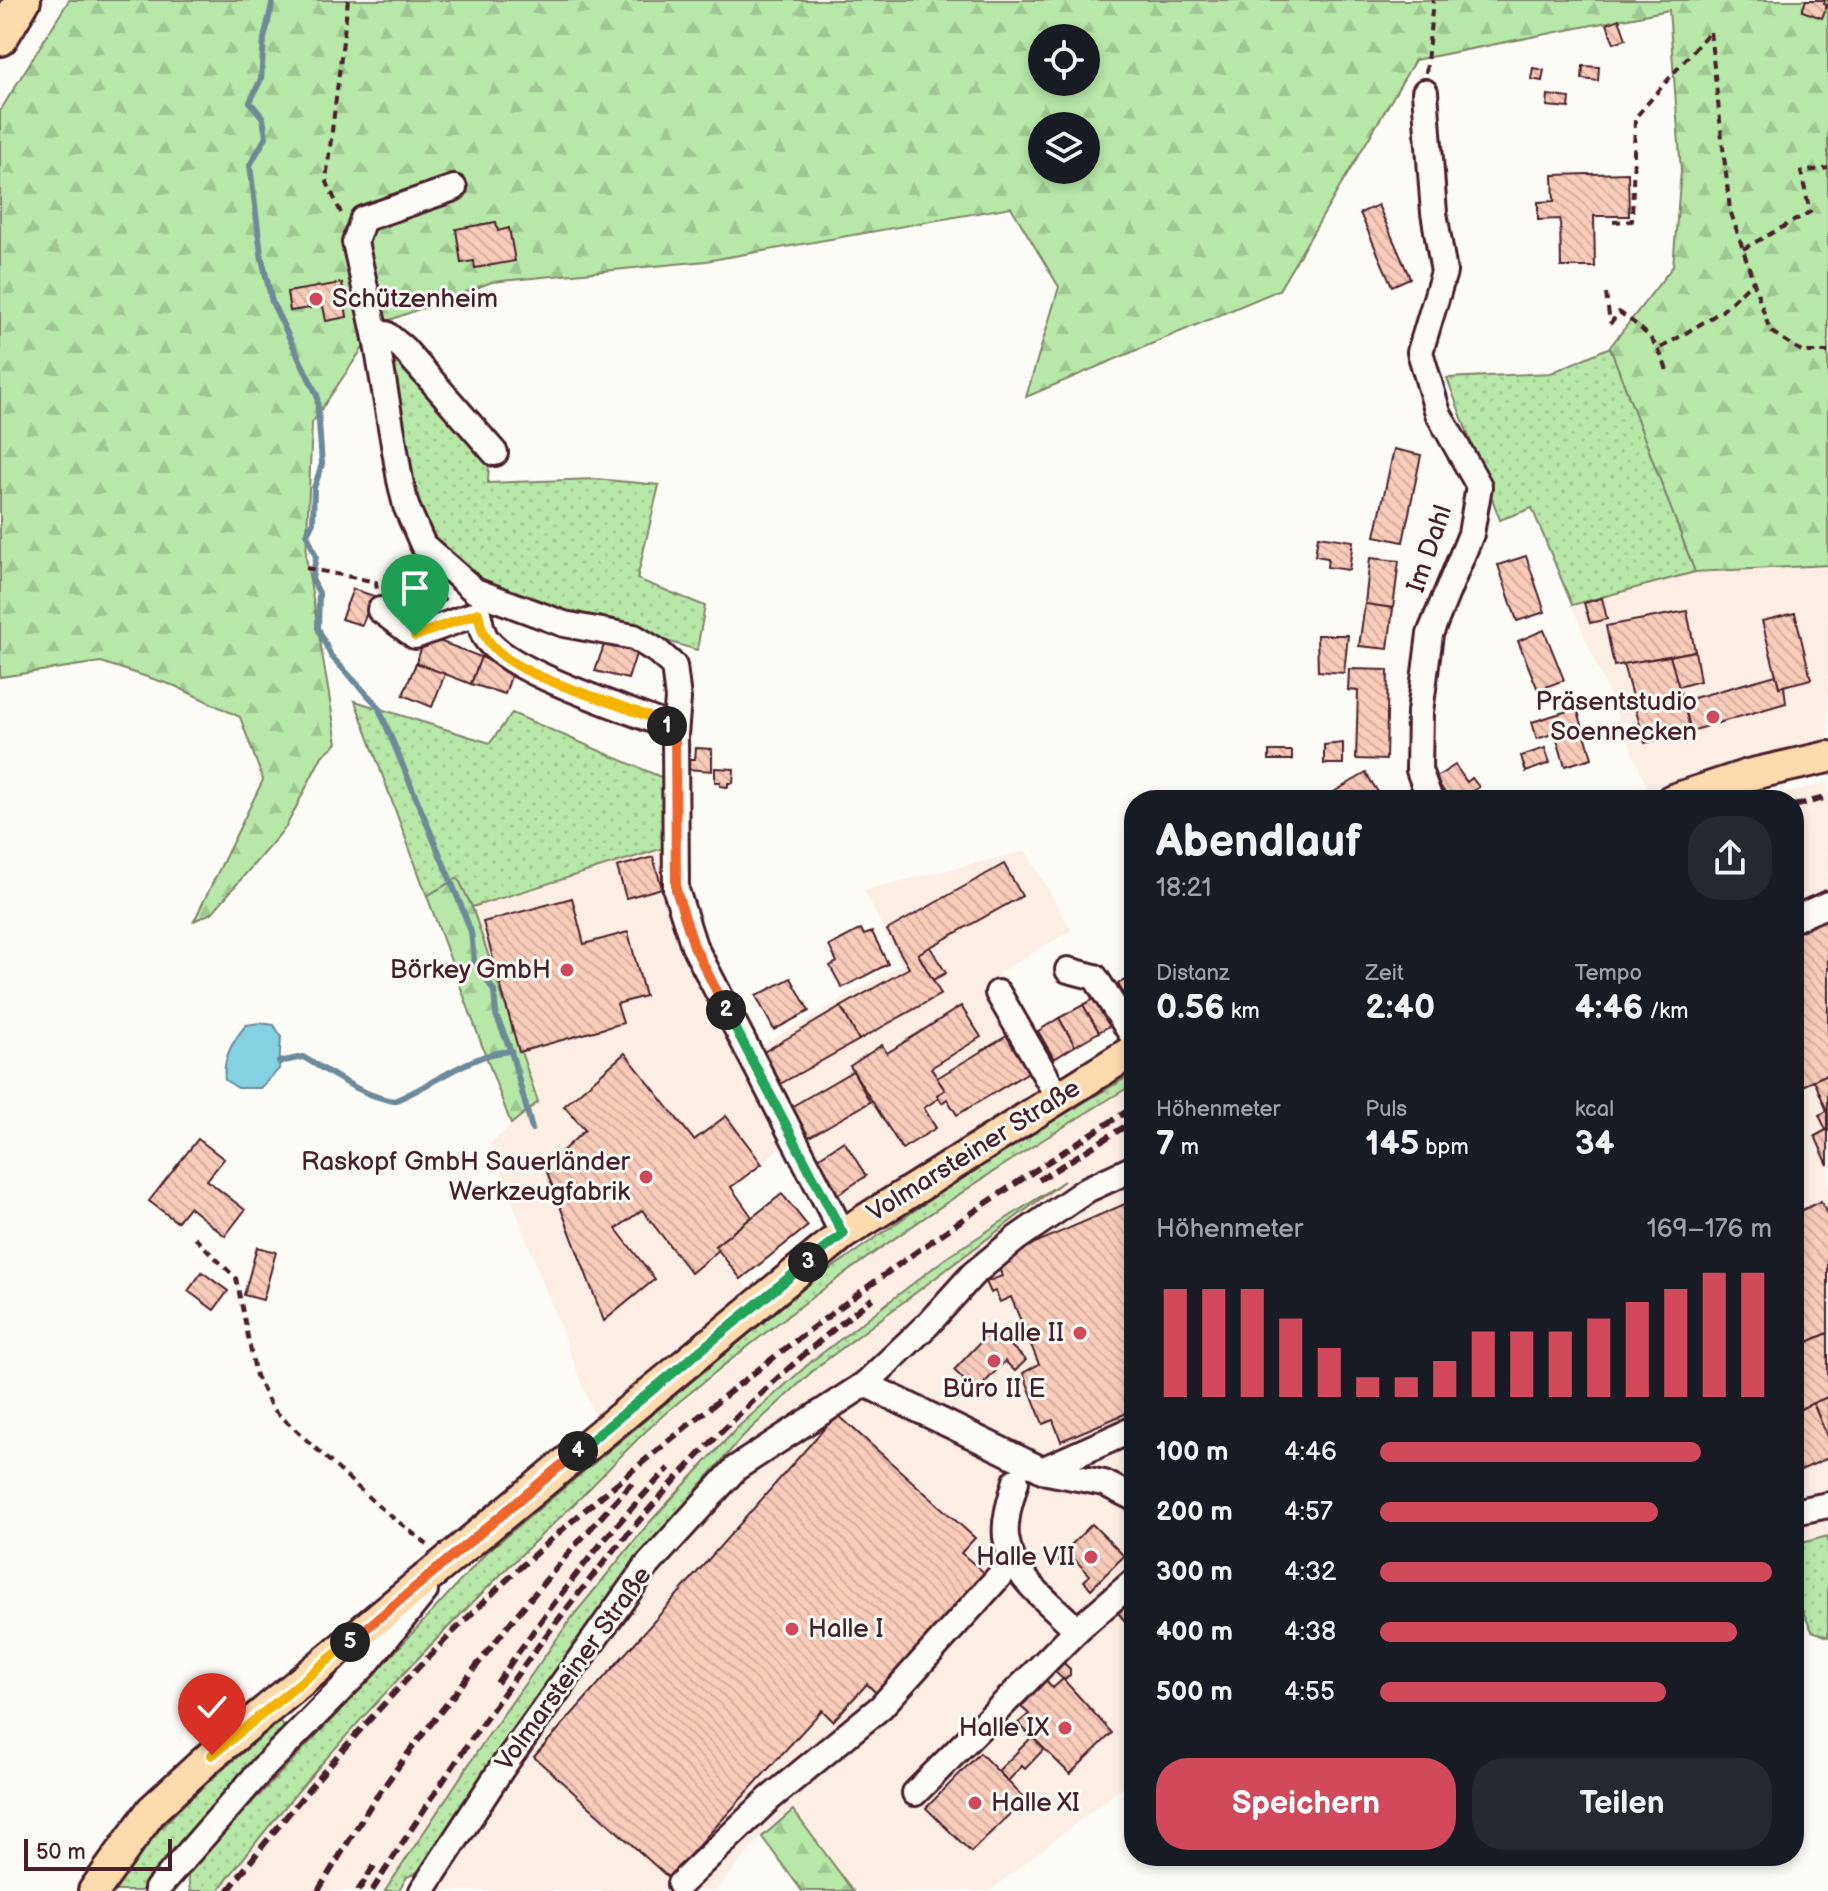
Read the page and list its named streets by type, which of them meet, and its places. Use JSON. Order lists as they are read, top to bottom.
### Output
{
  "streets": {
    "main road": ["Volmarsteiner Straße"],
    "street": ["Im Dahl"]
  },
  "places": [
    "Schützenheim",
    "Präsentstudio Soennecken",
    "Börkey GmbH",
    "Raskopf GmbH Sauerländer Werkzeugfabrik",
    "Halle II",
    "Büro II E",
    "Halle VII",
    "Halle I",
    "Halle IX",
    "Halle XI"
  ],
  "scale_bar": "50 m",
  "page": {
    "pins": [
      "1",
      "2",
      "3",
      "4",
      "5"
    ],
    "heading": ["Abendlauf", "18:21"],
    "stats": [
      ["Distanz", "0.56 km"],
      ["Zeit", "2:40"],
      ["Tempo", "4:46 /km"],
      ["Höhenmeter", "7 m"],
      ["Puls", "145 bpm"],
      ["kcal", "34"]
    ],
    "chart": ["Höhenmeter", "169–176 m"],
    "list": [
      {
        "name": "100 m",
        "note": "4:46"
      },
      {
        "name": "200 m",
        "note": "4:57"
      },
      {
        "name": "300 m",
        "note": "4:32"
      },
      {
        "name": "400 m",
        "note": "4:38"
      },
      {
        "name": "500 m",
        "note": "4:55"
      }
    ],
    "buttons": ["Speichern", "Teilen"],
    "scale": "50 m"
  }
}
